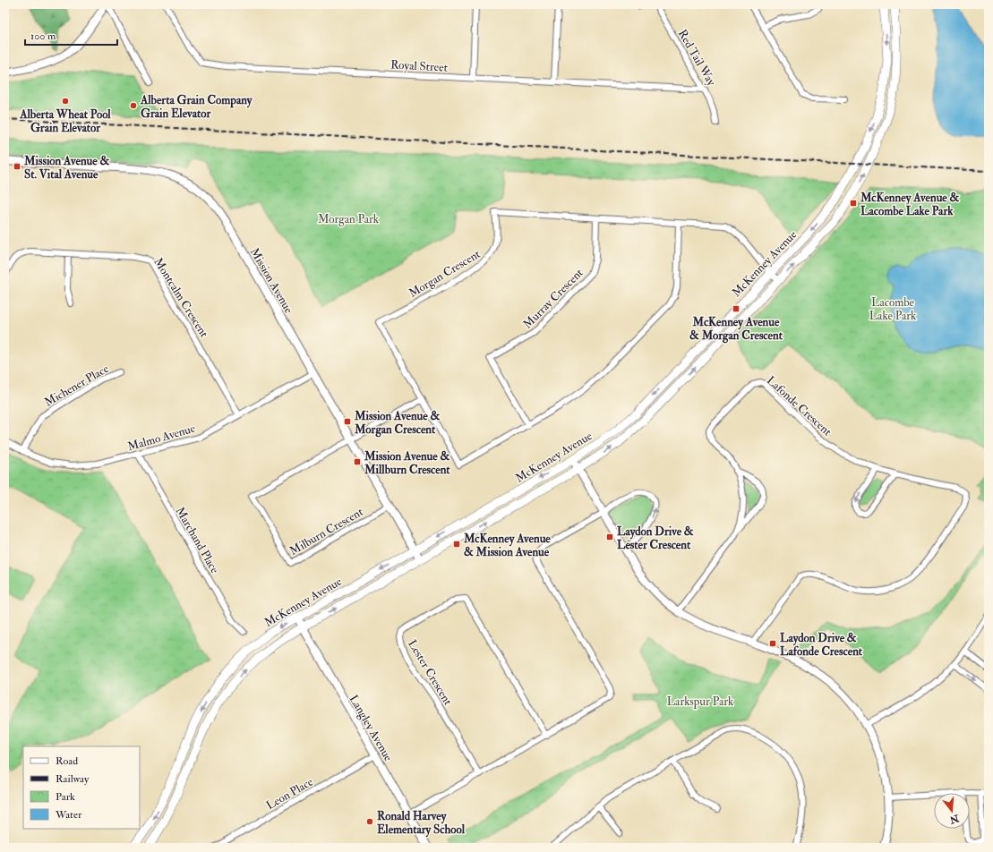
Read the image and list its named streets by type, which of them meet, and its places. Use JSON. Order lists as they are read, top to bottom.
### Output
{
  "streets": {
    "main road": ["McKenney Avenue"],
    "street": [
      "Red Tail Way",
      "Royal Street",
      "Morgan Crescent",
      "Mission Avenue",
      "Montcalm Crescent",
      "Murray Crescent",
      "Michener Place",
      "Lafonde Crescent",
      "Malmo Avenue",
      "Milburn Crescent",
      "Marchand Place",
      "Lester Crescent",
      "Langley Avenue",
      "Leon Place"
    ]
  },
  "crossings": [
    ["Red Tail Way", "Royal Street"],
    ["McKenney Avenue", "Morgan Crescent"],
    ["McKenney Avenue", "Mission Avenue"],
    ["McKenney Avenue", "Langley Avenue"],
    ["Morgan Crescent", "Murray Crescent"],
    ["Mission Avenue", "Malmo Avenue"],
    ["Mission Avenue", "Milburn Crescent"],
    ["Montcalm Crescent", "Malmo Avenue"],
    ["Michener Place", "Malmo Avenue"],
    ["Malmo Avenue", "Marchand Place"],
    ["Langley Avenue", "Leon Place"]
  ],
  "parks": ["Morgan Park", "Lacombe Lake Park", "Larkspur Park"],
  "places": {
    "other": ["Alberta Wheat Pool Grain Elevator", "Alberta Grain Company Grain Elevator", "Ronald Harvey Elementary School"],
    "transit": [
      "Mission Avenue & St. Vital Avenue",
      "McKenney Avenue & Lacombe Lake Park",
      "McKenney Avenue & Morgan Crescent",
      "Mission Avenue & Morgan Crescent",
      "Mission Avenue & Millburn Crescent",
      "Laydon Drive & Lester Crescent",
      "McKenney Avenue & Mission Avenue",
      "Laydon Drive & Lafonde Crescent"
    ]
  },
  "legend": [
    "Road",
    "Railway",
    "Park",
    "Water"
  ],
  "scale_bar": "100 m",
  "north": "bottom"
}
